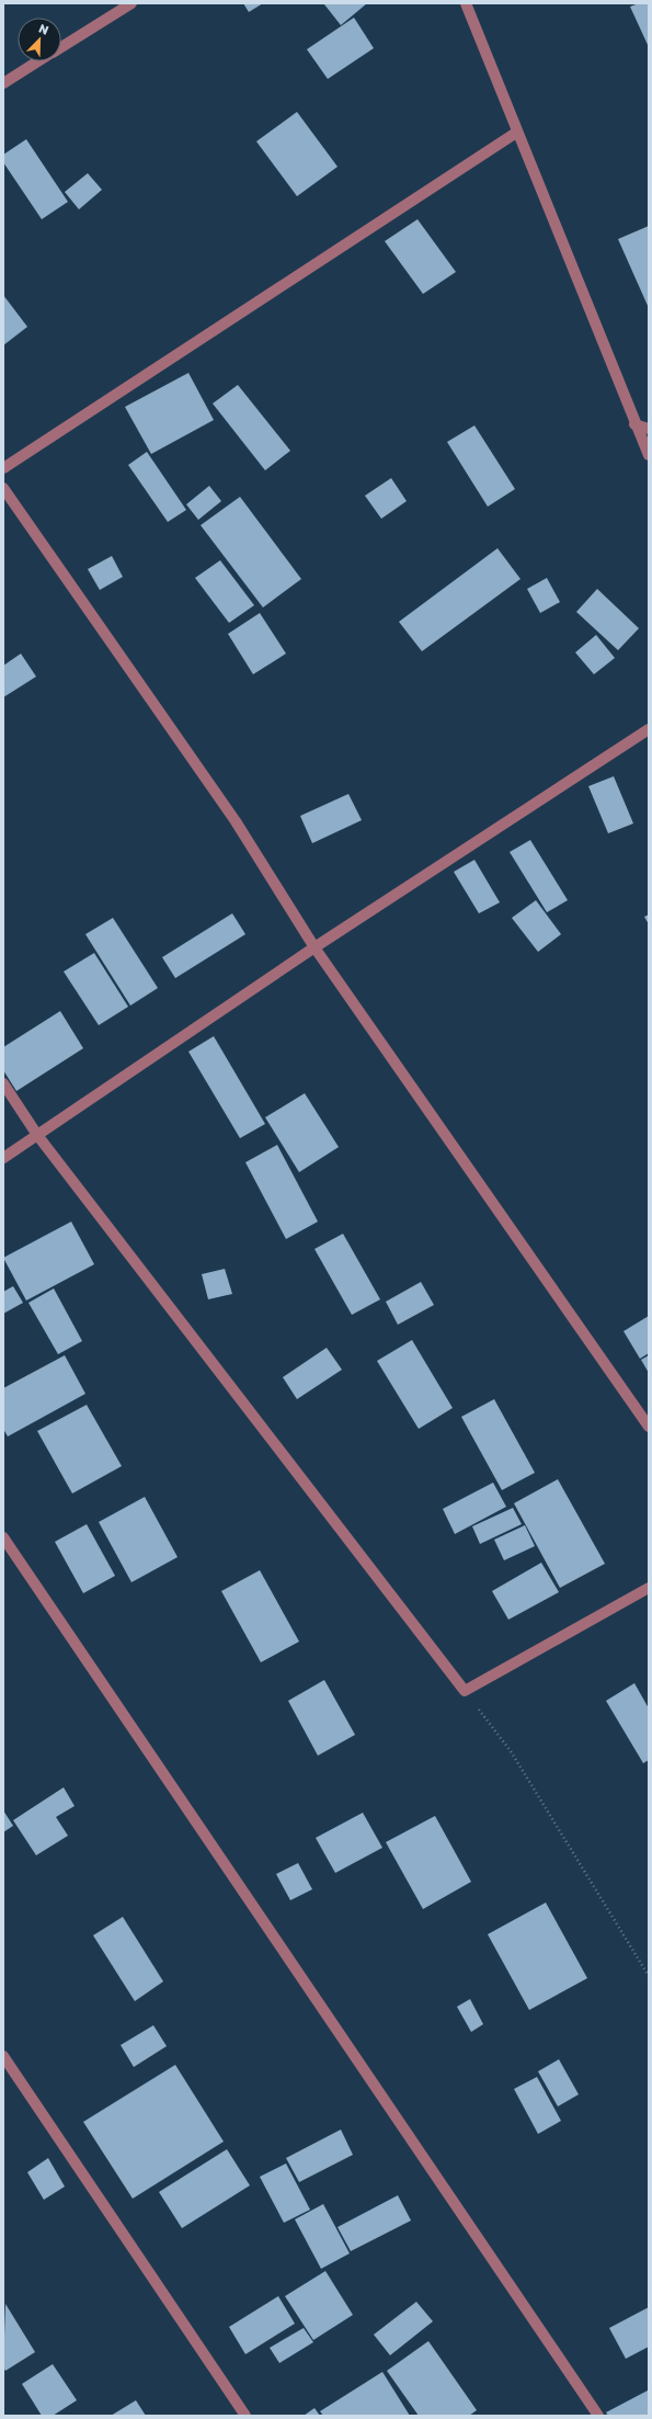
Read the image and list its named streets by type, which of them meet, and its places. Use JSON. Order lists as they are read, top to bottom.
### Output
{
  "north": "top right"
}
